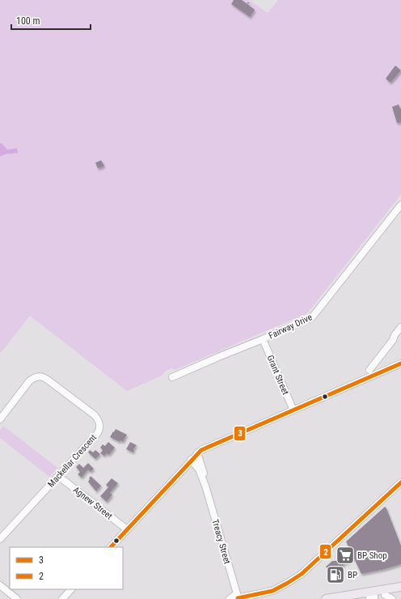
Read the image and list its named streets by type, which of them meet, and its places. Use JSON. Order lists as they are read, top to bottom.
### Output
{
  "streets": {
    "street": [
      "Fairway Drive",
      "Grant Street",
      "Mackellar Crescent",
      "Agnew Street",
      "Treacy Street"
    ]
  },
  "crossings": [
    ["Fairway Drive", "Grant Street"],
    ["Mackellar Crescent", "Agnew Street"]
  ],
  "places": {
    "supermarket": ["BP Shop"],
    "fuel station": ["BP"]
  },
  "lines": ["transit line 3", "transit line 2"],
  "legend": ["3", "2"],
  "scale_bar": "100 m"
}
